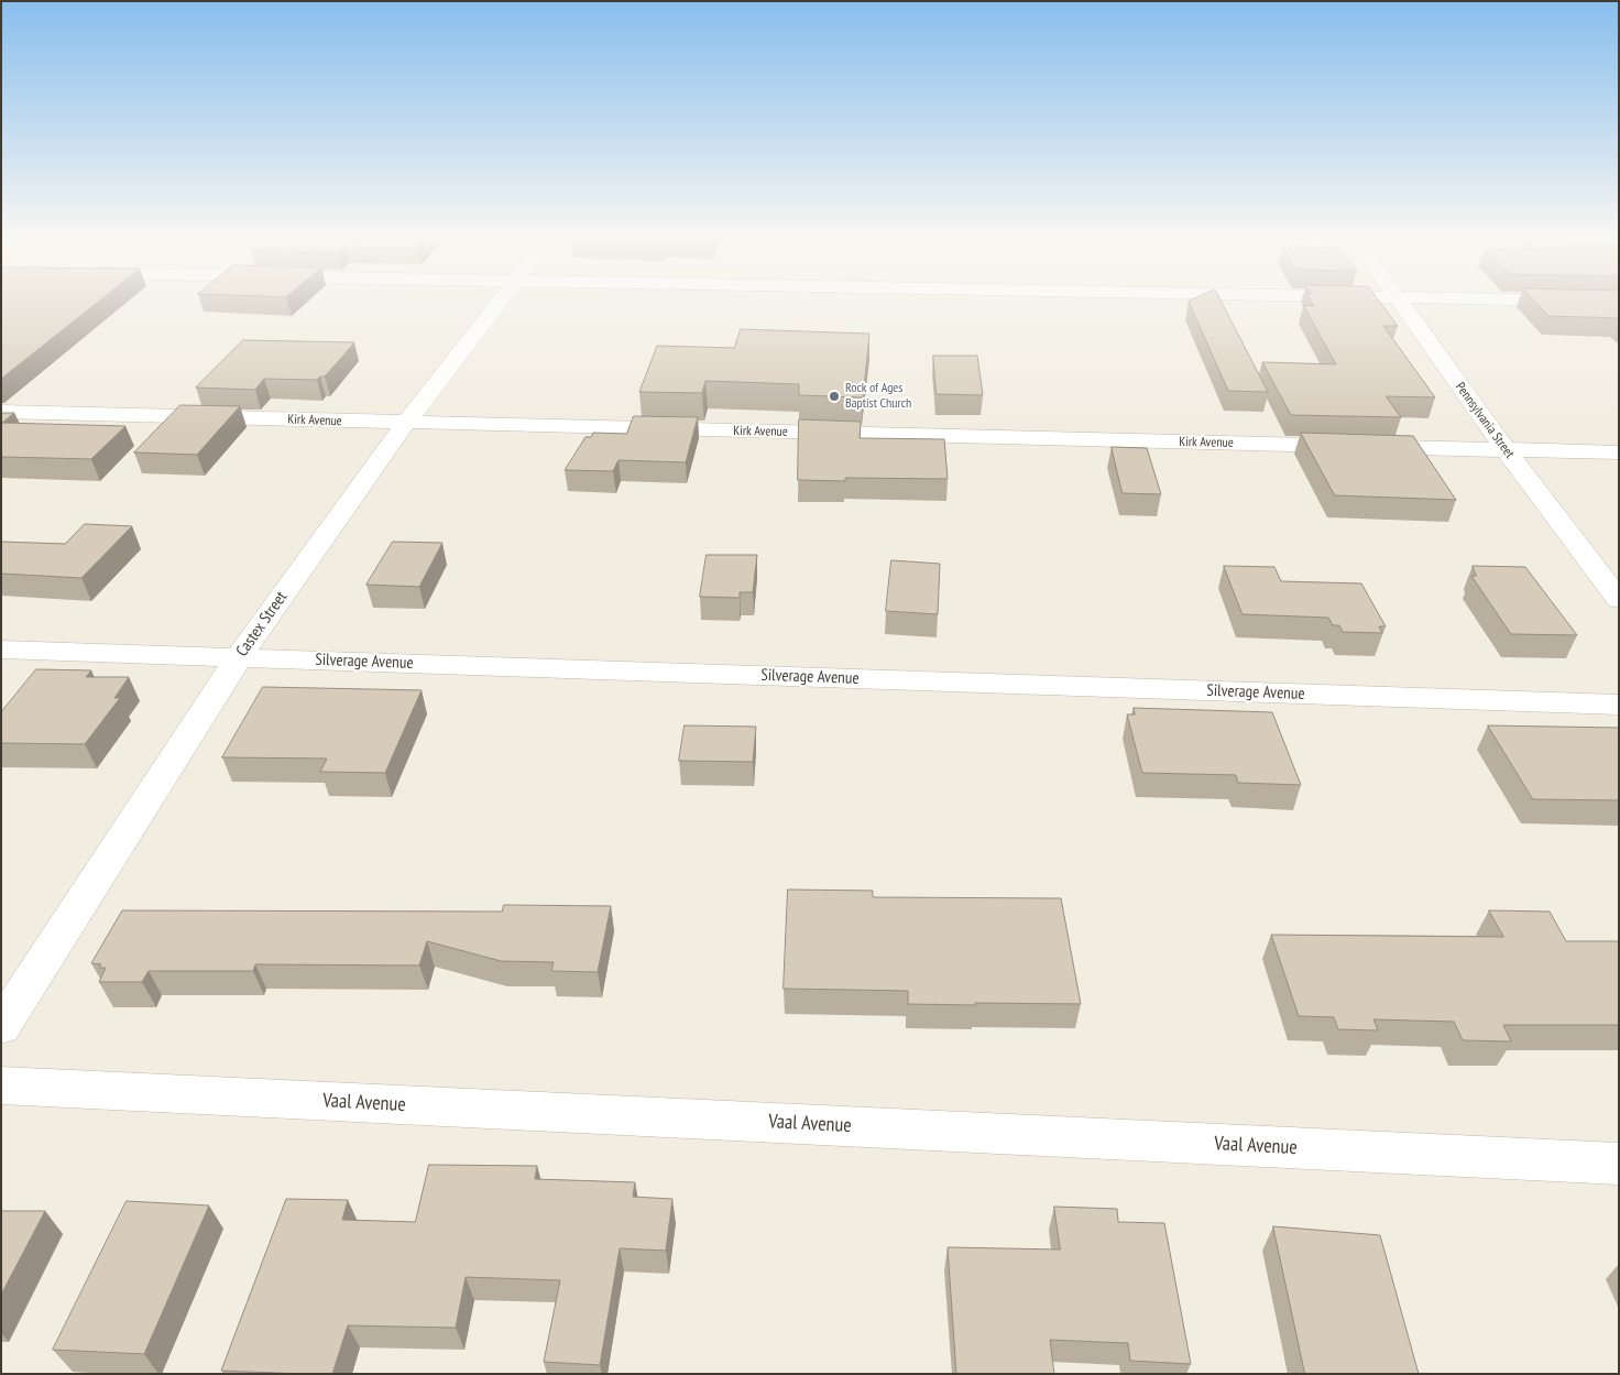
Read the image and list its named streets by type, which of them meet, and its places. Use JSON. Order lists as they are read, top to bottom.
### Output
{
  "streets": {
    "street": [
      "Kirk Avenue",
      "Pennsylvania Street",
      "Castex Street",
      "Silverage Avenue",
      "Vaal Avenue"
    ]
  },
  "crossings": [
    ["Kirk Avenue", "Pennsylvania Street"],
    ["Kirk Avenue", "Castex Street"],
    ["Castex Street", "Silverage Avenue"]
  ],
  "places": ["Rock of Ages Baptist Church"]
}
